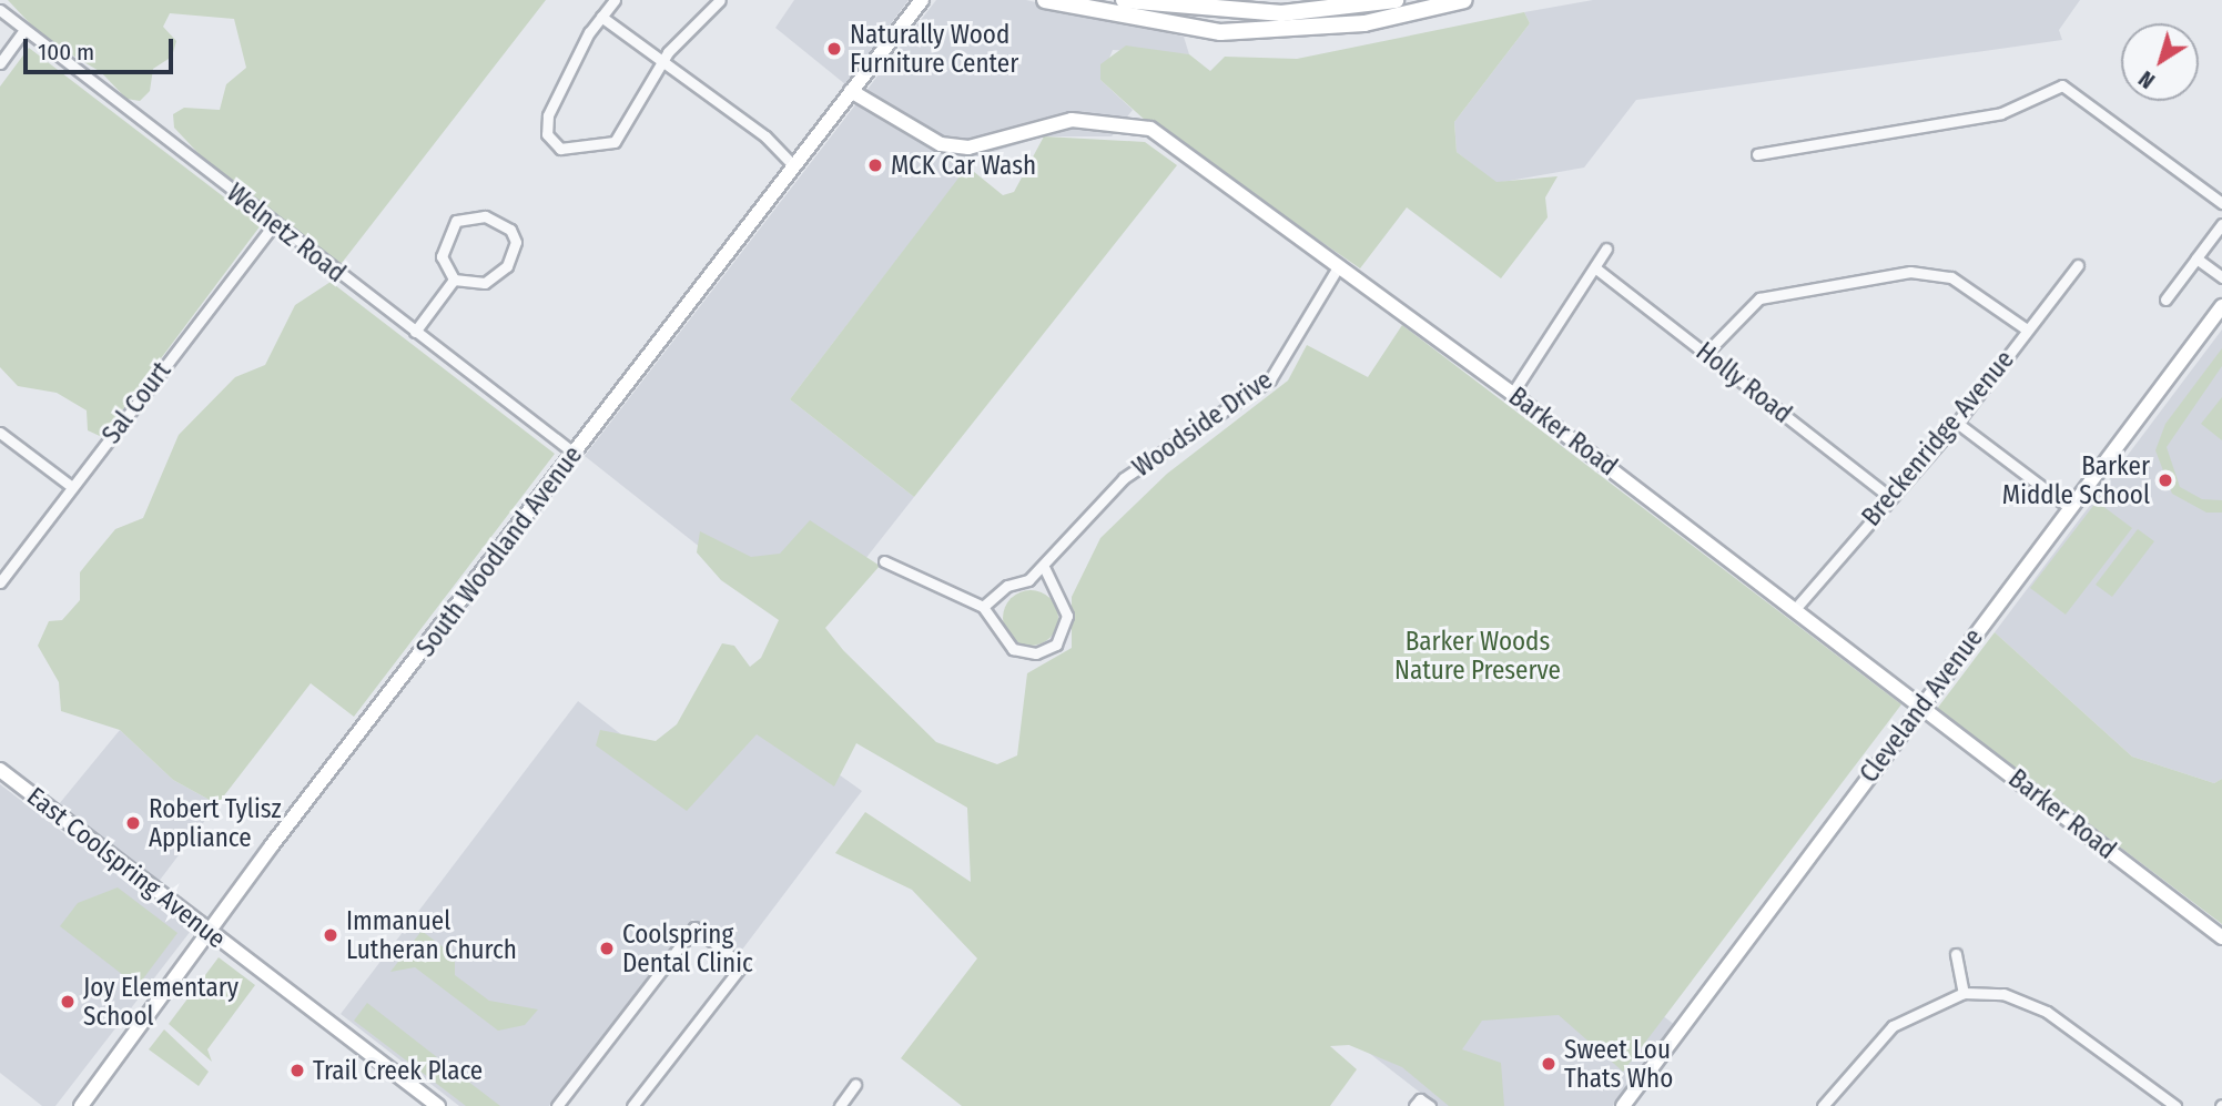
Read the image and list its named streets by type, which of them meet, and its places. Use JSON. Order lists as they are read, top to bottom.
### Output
{
  "streets": {
    "street": [
      "Welnetz Road",
      "Holly Road",
      "Sal Court",
      "Woodside Drive",
      "Barker Road",
      "Breckenridge Avenue",
      "South Woodland Avenue",
      "Cleveland Avenue",
      "East Coolspring Avenue"
    ]
  },
  "crossings": [
    ["Welnetz Road", "Sal Court"],
    ["Welnetz Road", "South Woodland Avenue"],
    ["Holly Road", "Breckenridge Avenue"],
    ["Woodside Drive", "Barker Road"],
    ["Barker Road", "Breckenridge Avenue"],
    ["Barker Road", "South Woodland Avenue"],
    ["Barker Road", "Cleveland Avenue"],
    ["South Woodland Avenue", "East Coolspring Avenue"]
  ],
  "parks": ["Barker Woods Nature Preserve"],
  "places": [
    "Naturally Wood Furniture Center",
    "MCK Car Wash",
    "Barker Middle School",
    "Robert Tylisz Appliance",
    "Immanuel Lutheran Church",
    "Coolspring Dental Clinic",
    "Joy Elementary School",
    "Sweet Lou Thats Who",
    "Trail Creek Place"
  ],
  "scale_bar": "100 m",
  "north": "bottom left"
}
